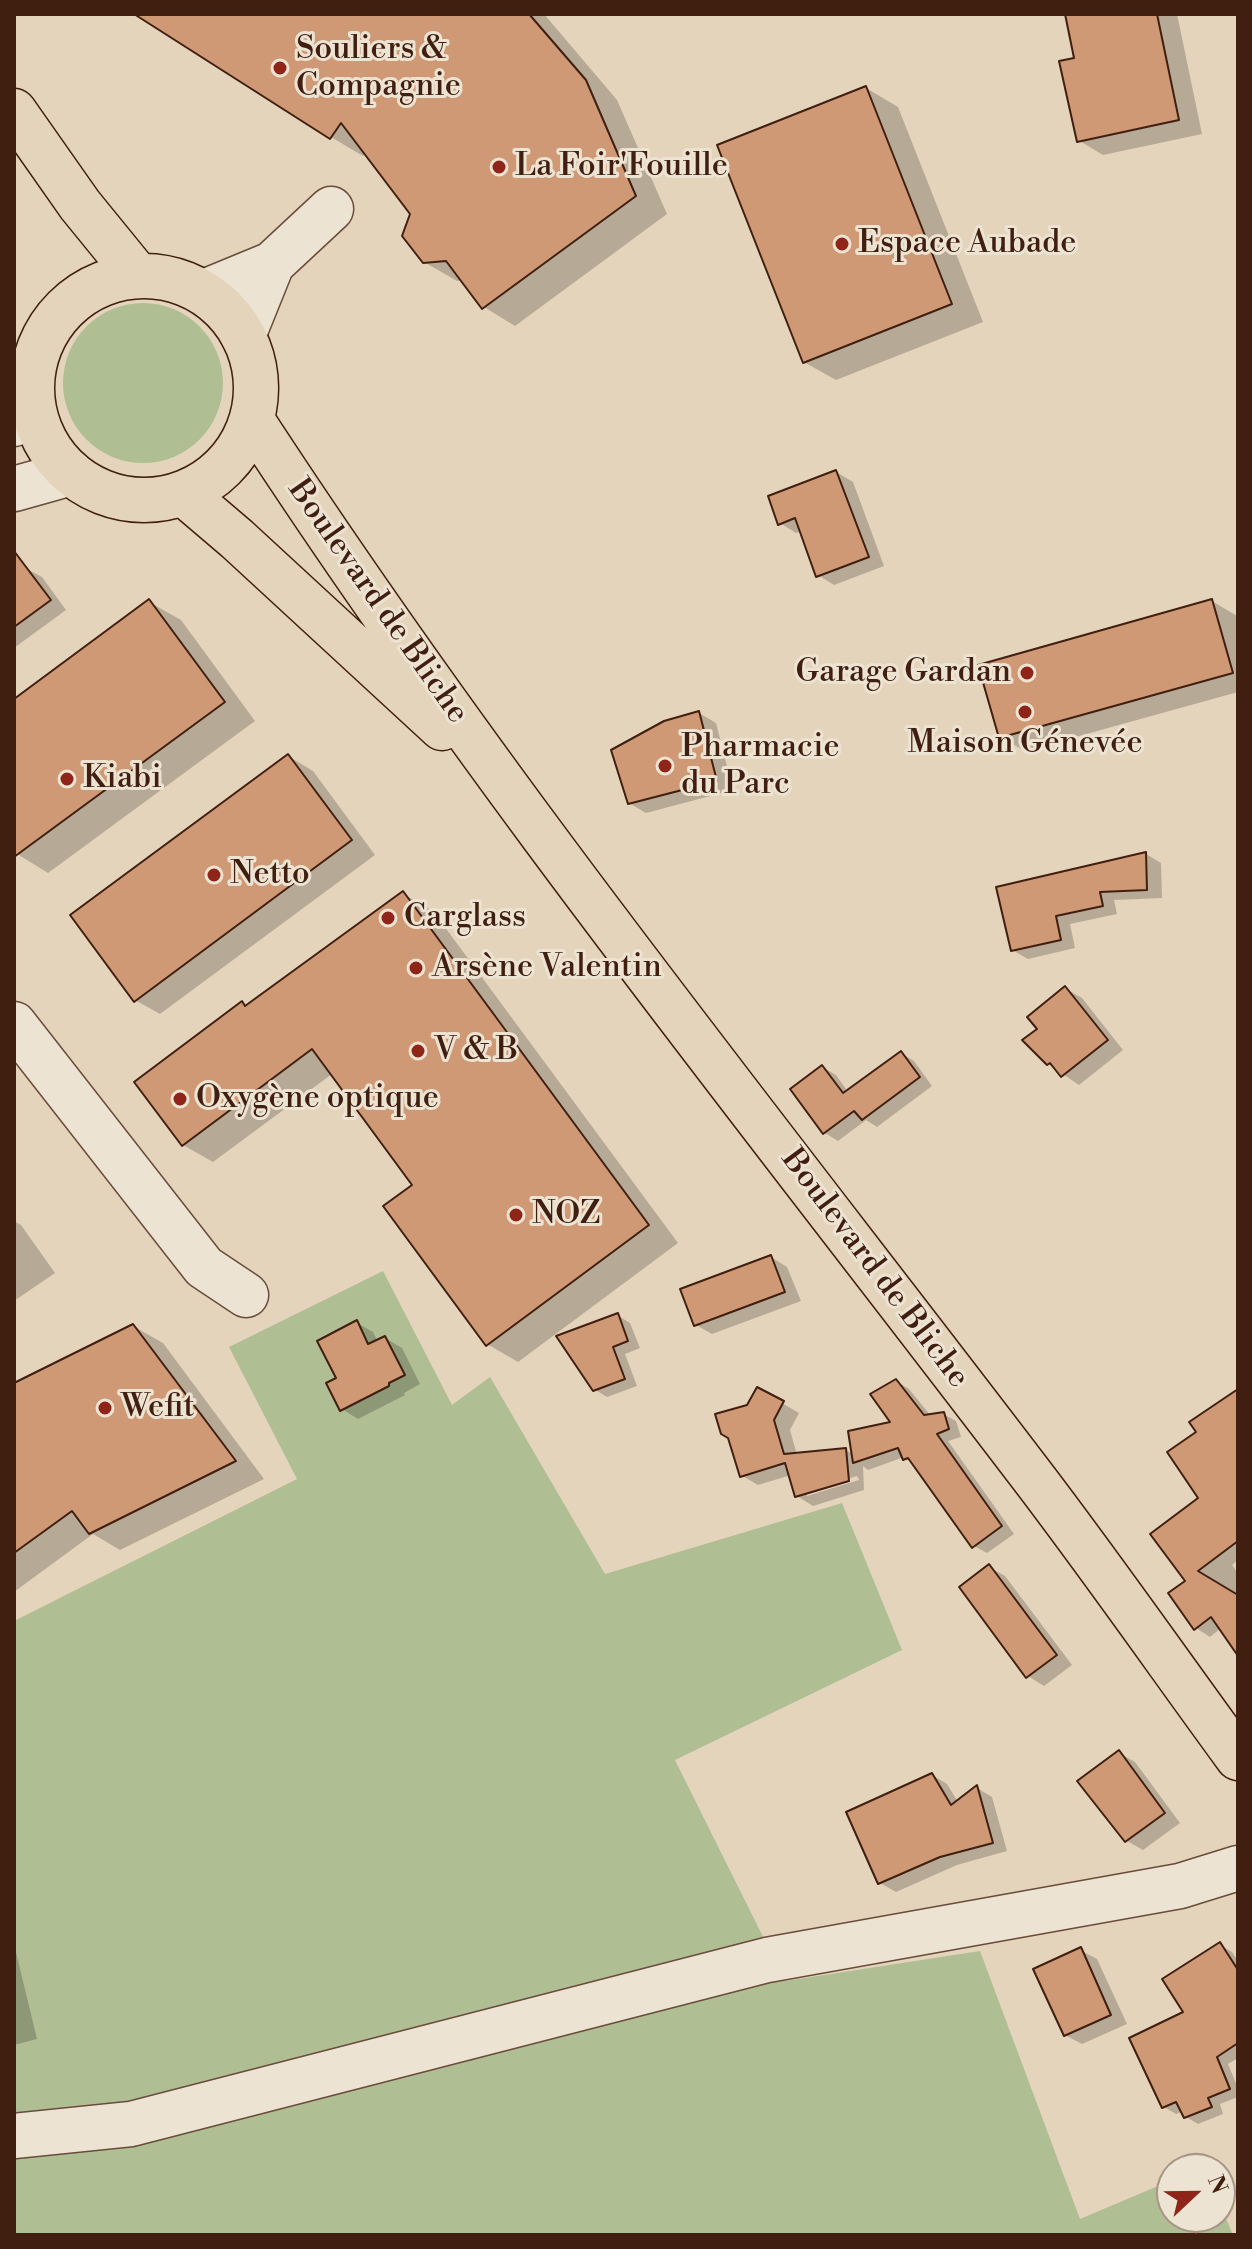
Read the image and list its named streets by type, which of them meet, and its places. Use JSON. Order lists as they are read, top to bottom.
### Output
{
  "streets": {
    "main road": ["Boulevard de Bliche"]
  },
  "places": [
    "Souliers & Compagnie",
    "La Foir'Fouille",
    "Espace Aubade",
    "Garage Gardan",
    "Maison Génevée",
    "Pharmacie du Parc",
    "Kiabi",
    "Netto",
    "Carglass",
    "Arsène Valentin",
    "V & B",
    "Oxygène optique",
    "NOZ",
    "Wefit"
  ],
  "north": "right"
}
